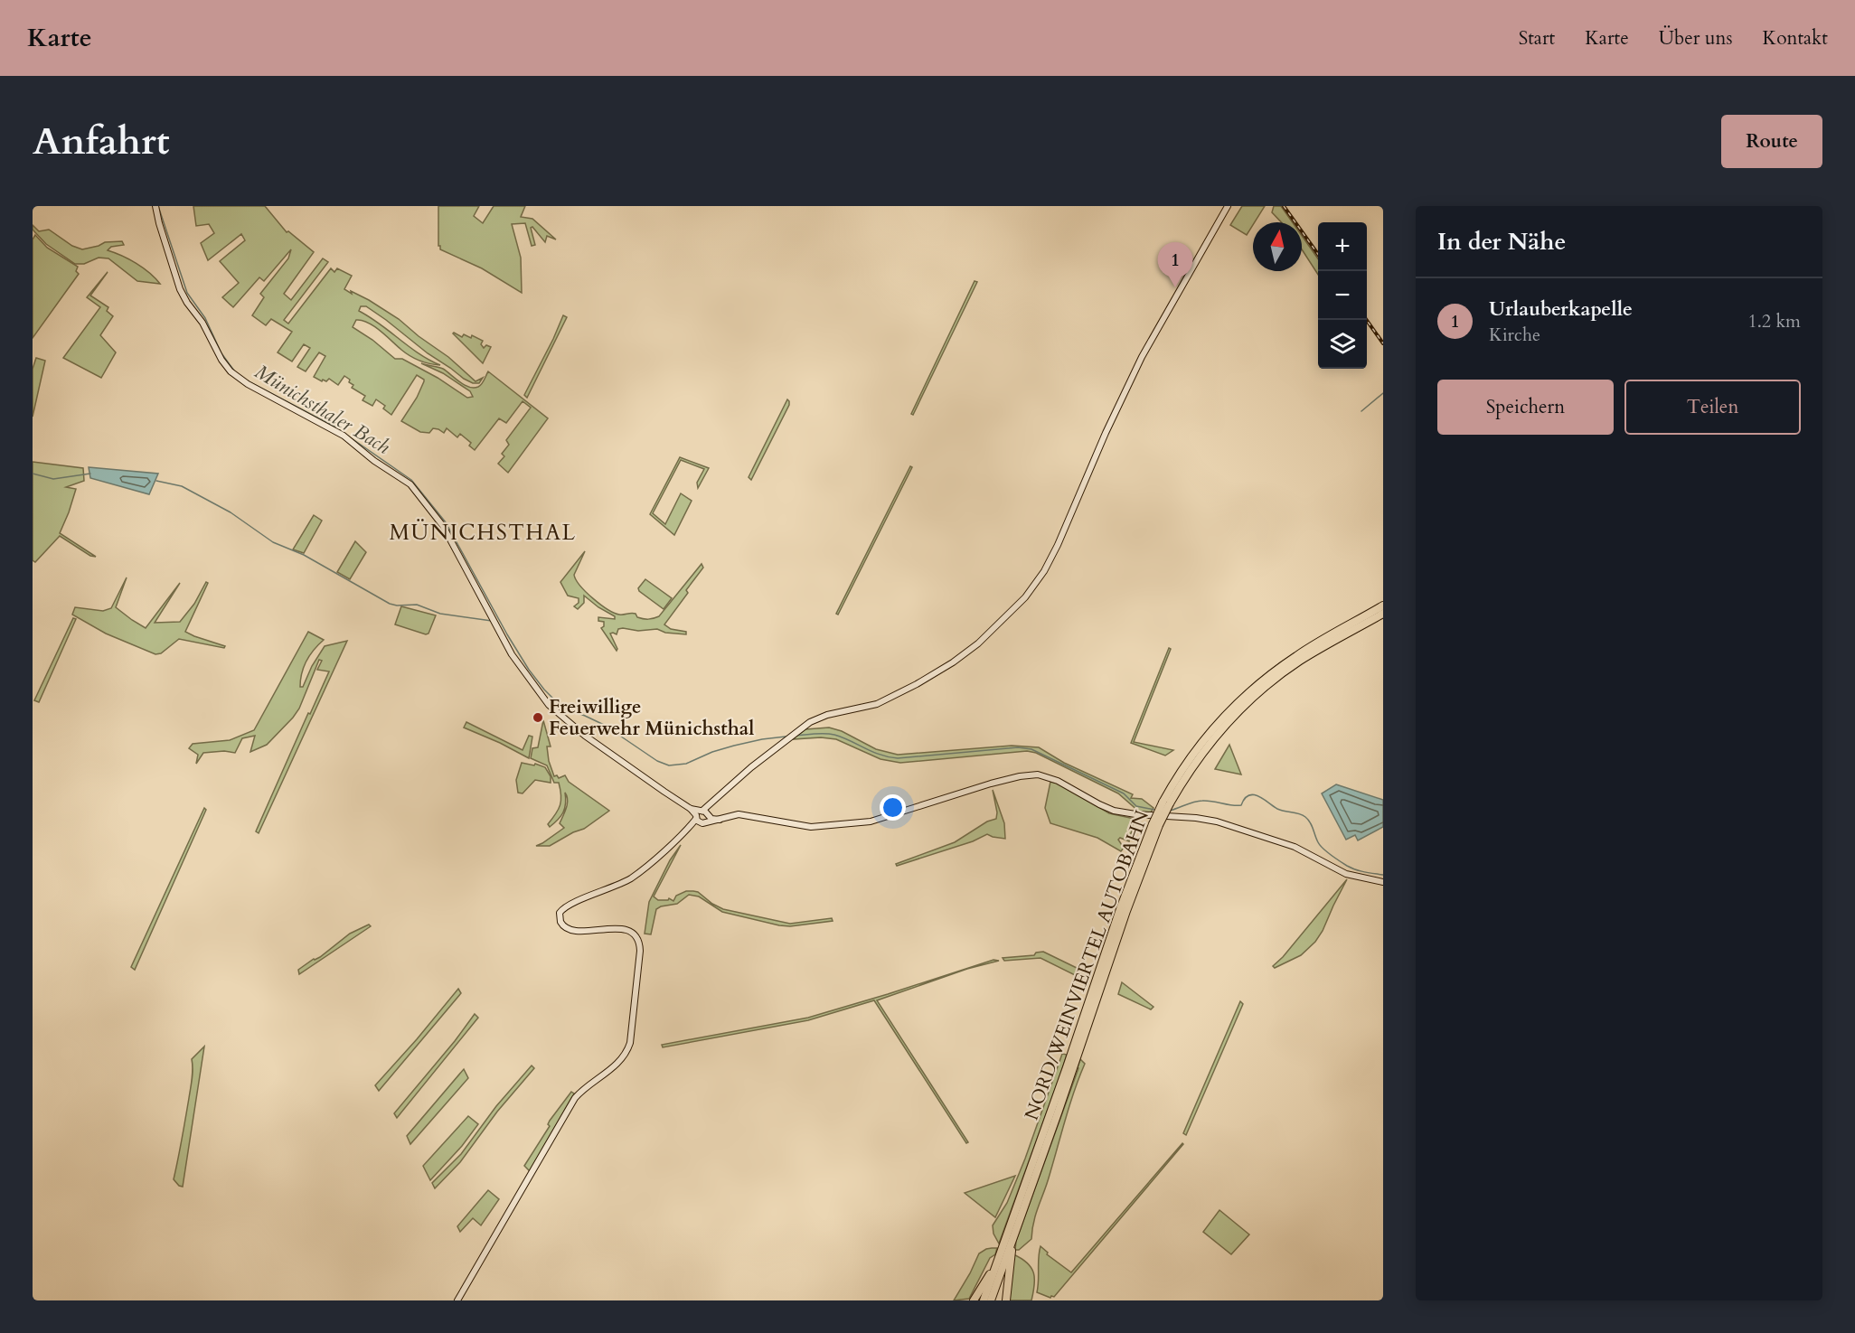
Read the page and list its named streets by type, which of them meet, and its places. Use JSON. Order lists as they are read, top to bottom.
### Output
{
  "streets": {
    "highway": ["NORD/WEINVIERTEL AUTOBAHN"]
  },
  "districts": ["MÜNICHSTHAL"],
  "water": ["Münichsthaler Bach"],
  "places": ["Freiwillige Feuerwehr Münichsthal"],
  "north": "top",
  "page": {
    "header": "Karte",
    "nav": [
      "Start",
      "Karte",
      "Über uns",
      "Kontakt"
    ],
    "buttons": [
      "Route",
      ["Speichern", "Teilen"]
    ],
    "title": "Anfahrt",
    "heading": "In der Nähe",
    "map_buttons": ["+", "−"],
    "pins": "1",
    "list": [
      {
        "mark": "1",
        "name": "Urlauberkapelle",
        "note": "Kirche",
        "value": "1.2 km"
      }
    ]
  }
}
